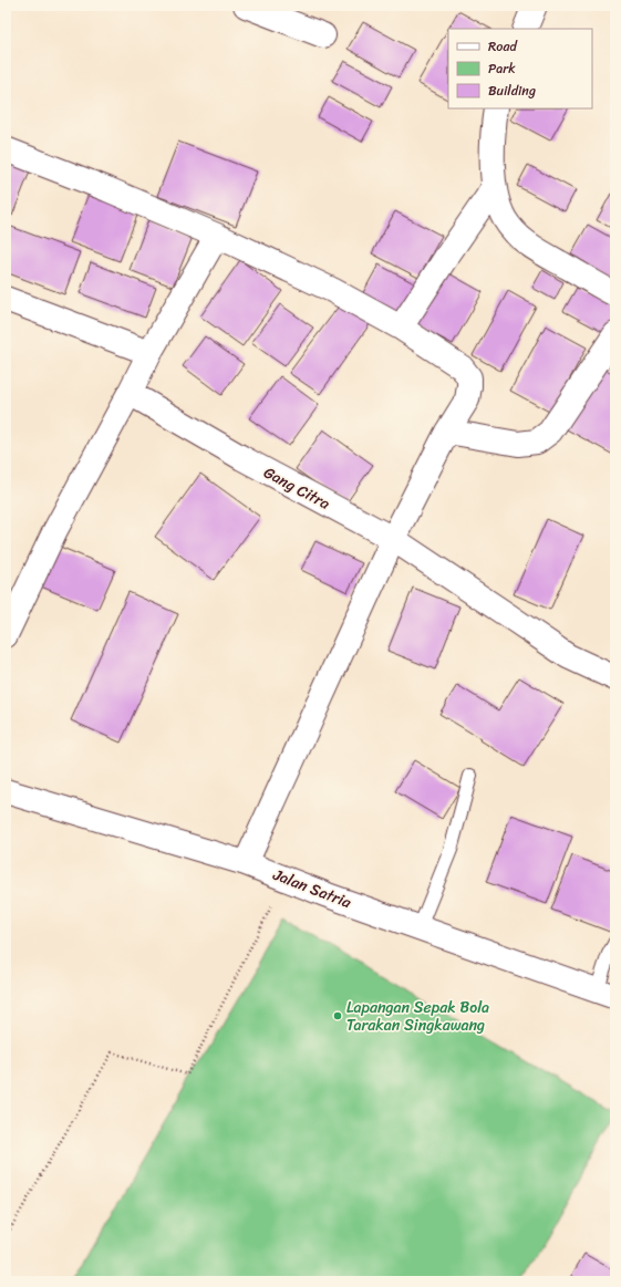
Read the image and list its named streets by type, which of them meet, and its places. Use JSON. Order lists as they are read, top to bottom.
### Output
{
  "streets": {
    "street": ["Gang Citra", "Jalan Satria"]
  },
  "places": ["Lapangan Sepak Bola Tarakan Singkawang"],
  "legend": ["Road", "Park", "Building"]
}
